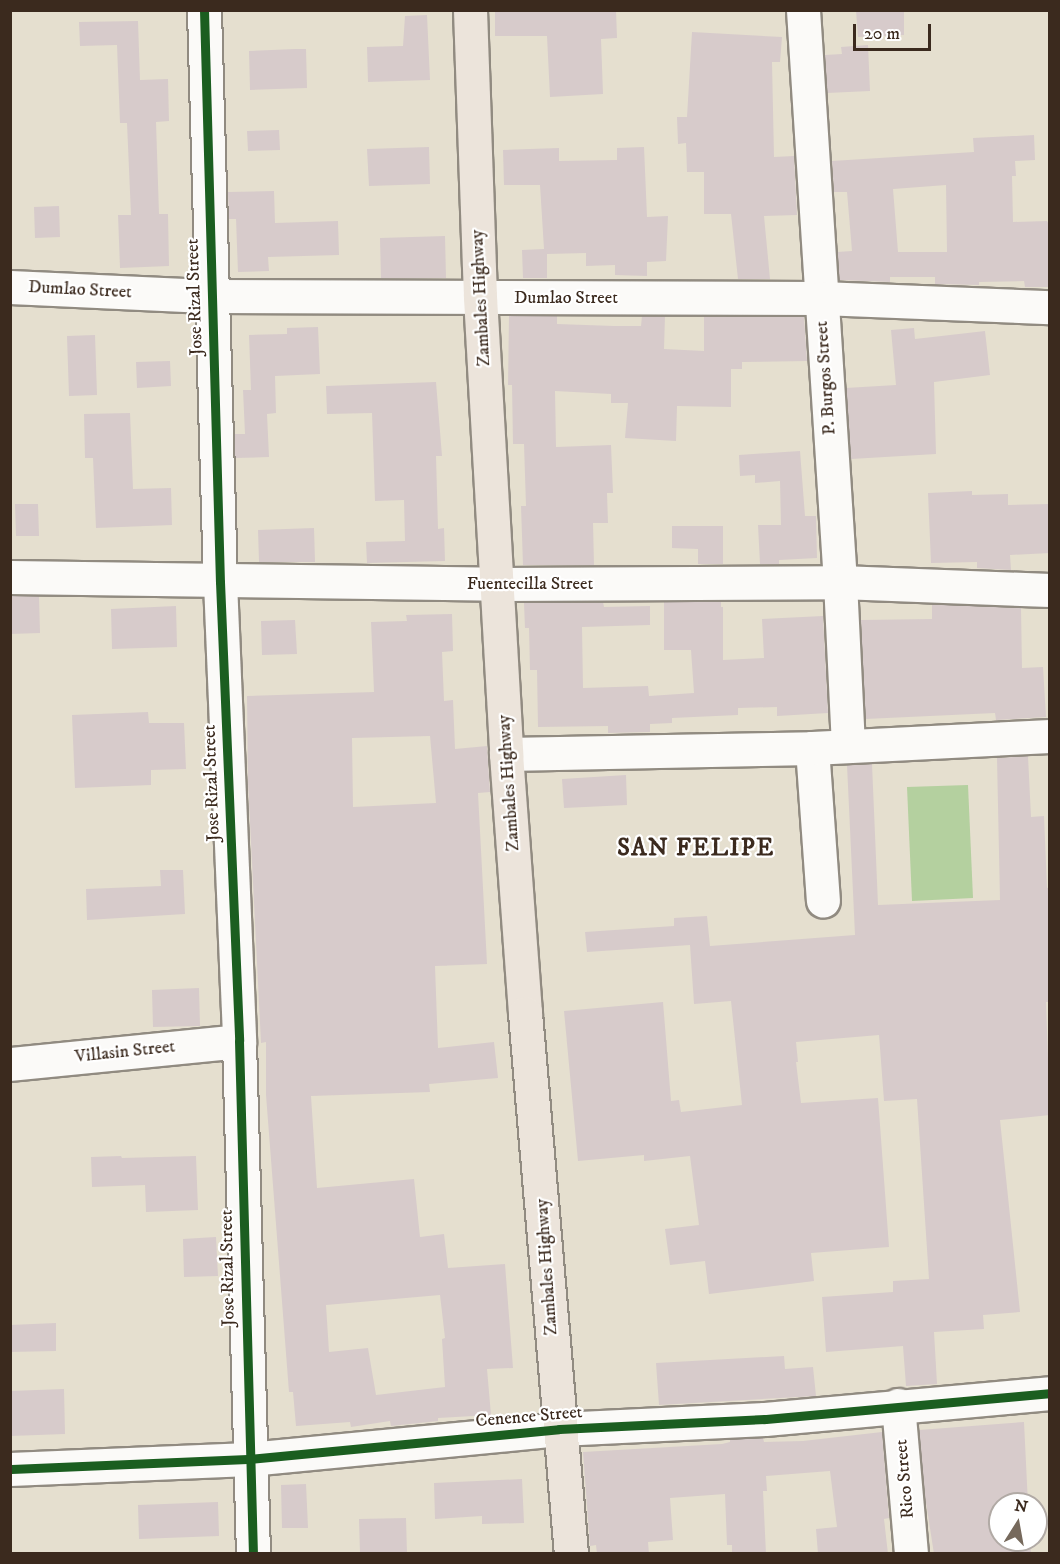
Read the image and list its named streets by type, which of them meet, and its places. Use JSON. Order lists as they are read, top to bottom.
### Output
{
  "streets": {
    "main road": ["Zambales Highway"],
    "street": [
      "Dumlao Street",
      "Jose Rizal Street",
      "P. Burgos Street",
      "Fuentecilla Street",
      "Villasin Street",
      "Cenence Street",
      "Rico Street"
    ]
  },
  "crossings": [
    ["Dumlao Street", "Jose Rizal Street"],
    ["Dumlao Street", "Zambales Highway"],
    ["Dumlao Street", "P. Burgos Street"],
    ["Jose Rizal Street", "Fuentecilla Street"],
    ["Jose Rizal Street", "Villasin Street"],
    ["Jose Rizal Street", "Cenence Street"],
    ["Zambales Highway", "Fuentecilla Street"],
    ["Zambales Highway", "Cenence Street"],
    ["P. Burgos Street", "Fuentecilla Street"],
    ["Cenence Street", "Rico Street"]
  ],
  "districts": ["SAN FELIPE"],
  "scale_bar": "20 m",
  "north": "top"
}
